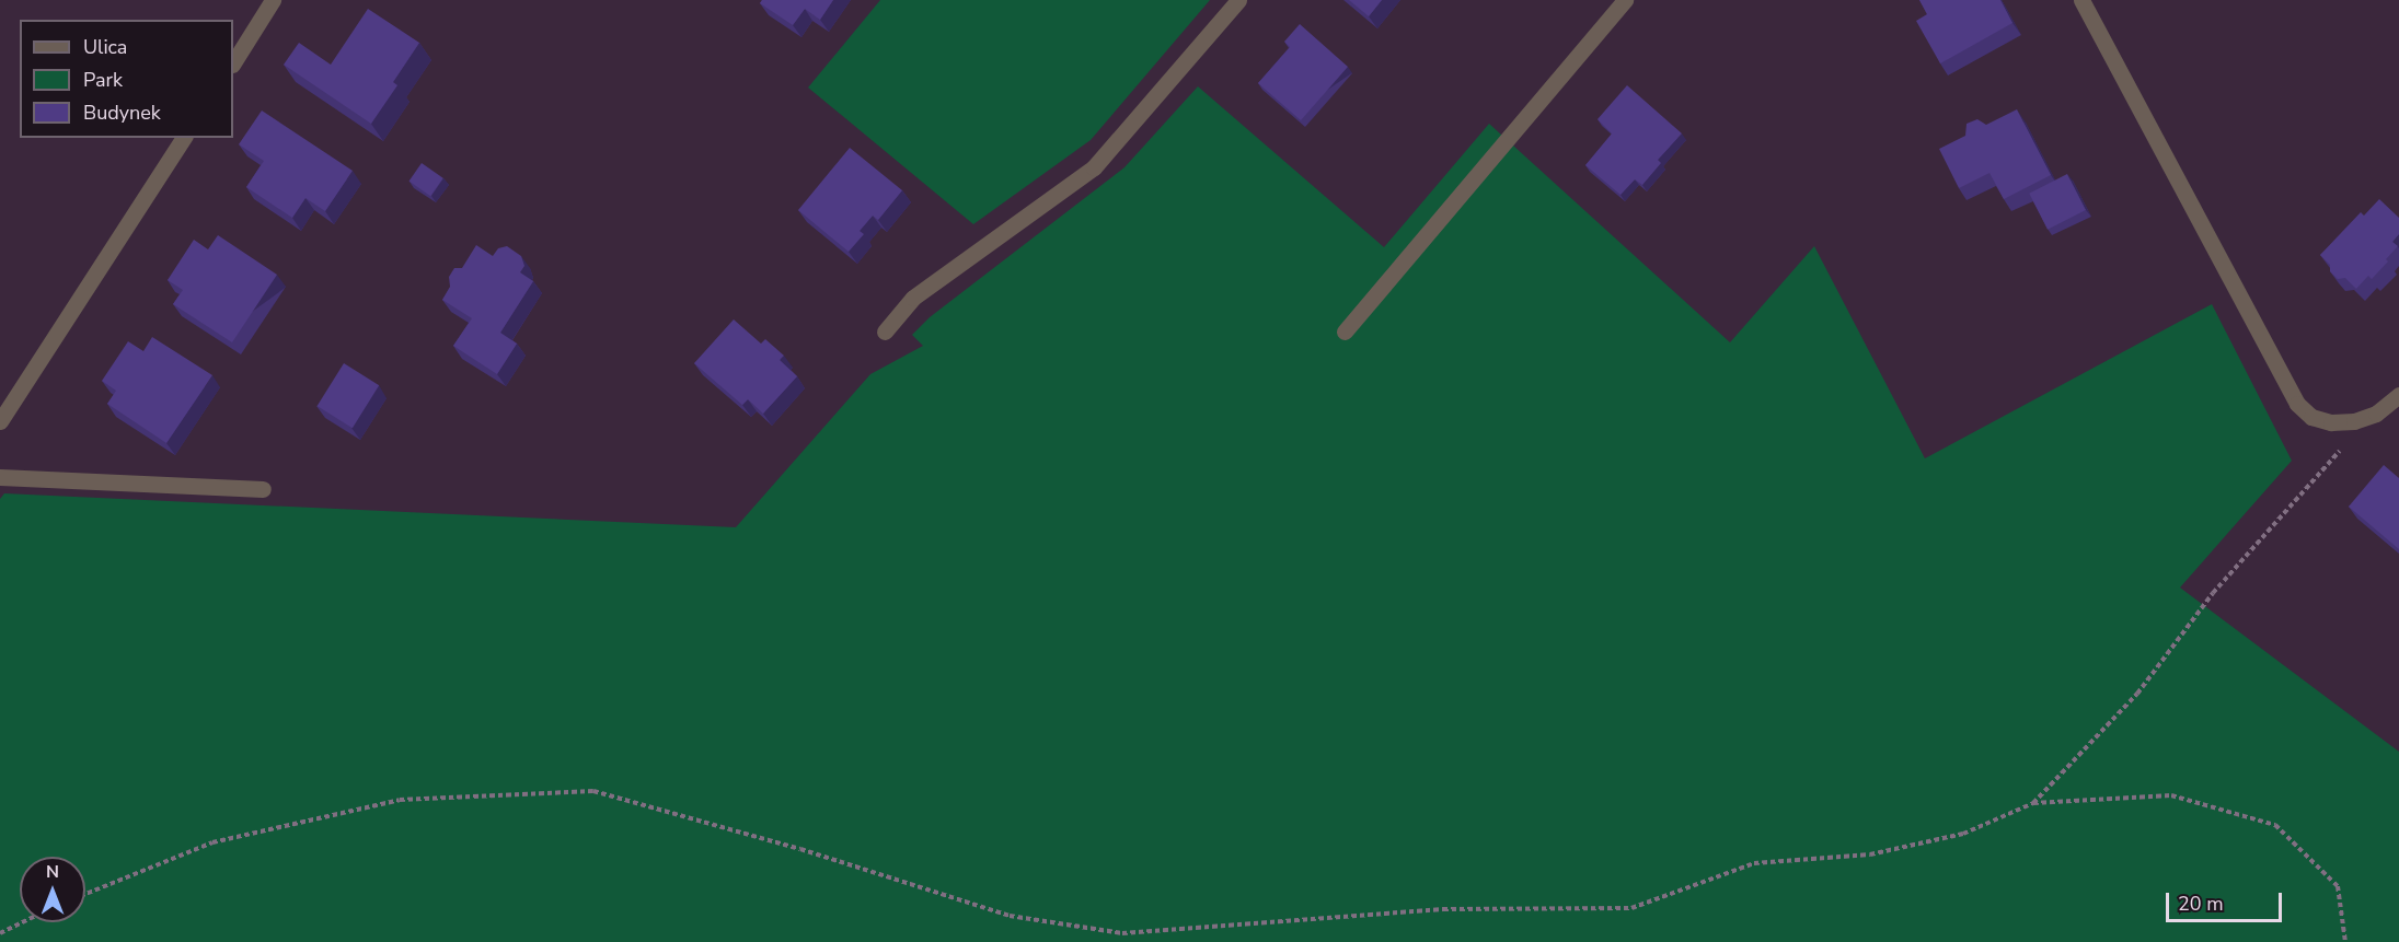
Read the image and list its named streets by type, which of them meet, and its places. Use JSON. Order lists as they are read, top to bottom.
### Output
{
  "legend": ["Ulica", "Park", "Budynek"],
  "scale_bar": "20 m",
  "north": "top"
}
